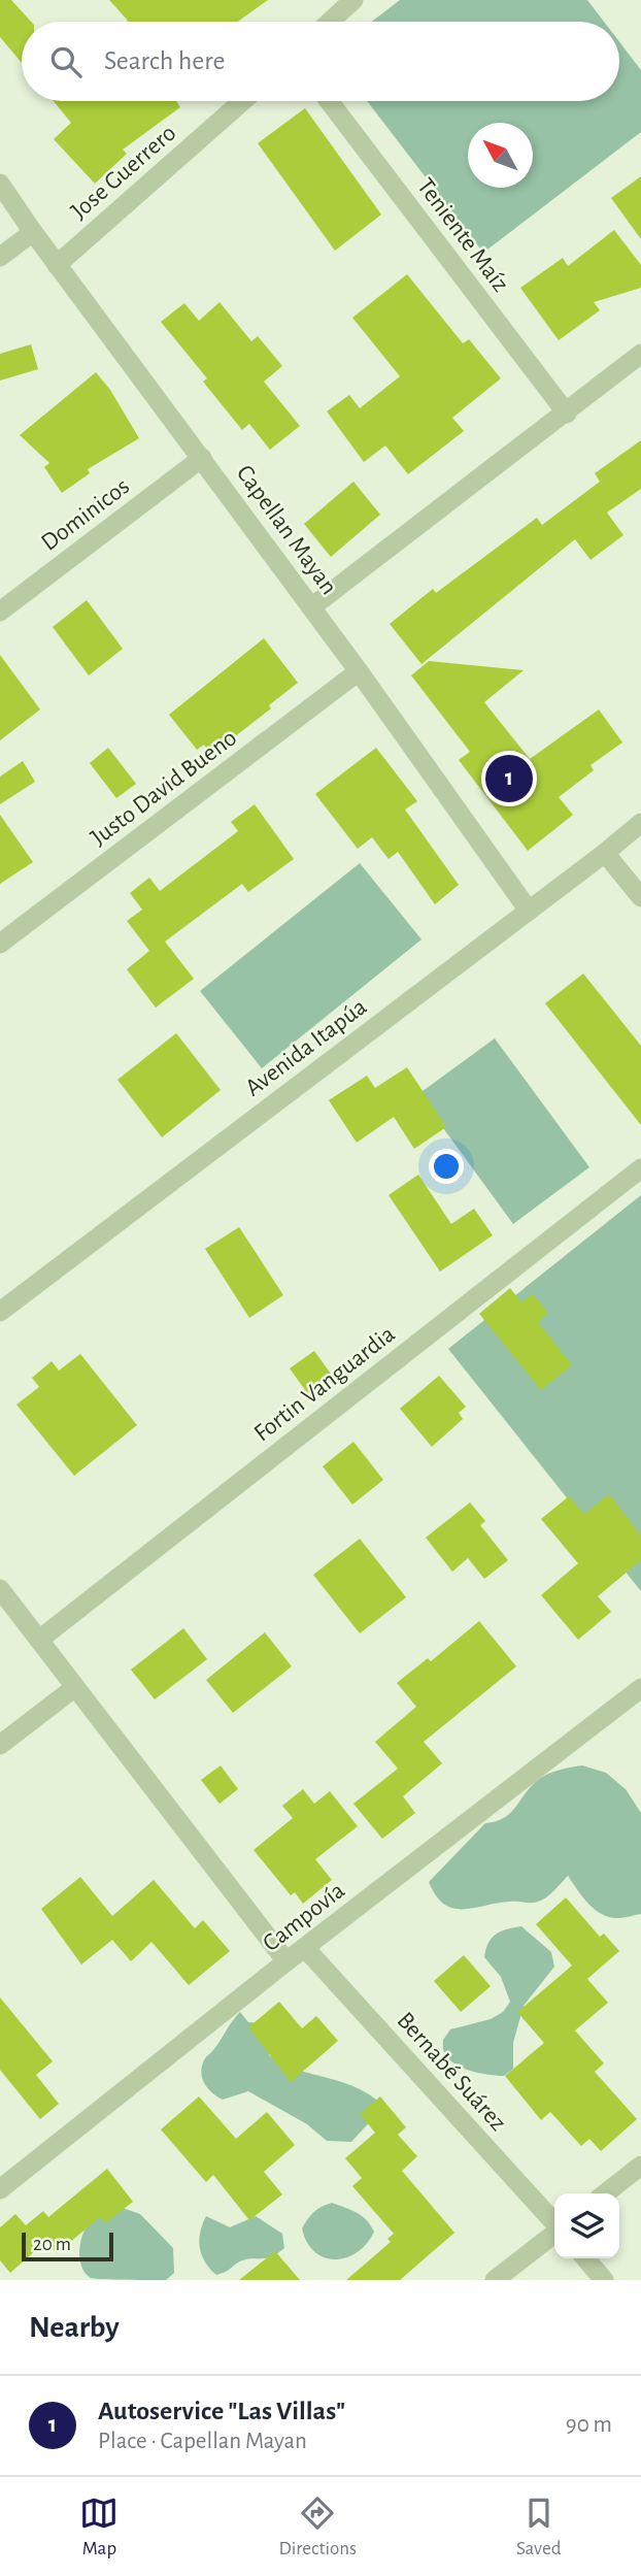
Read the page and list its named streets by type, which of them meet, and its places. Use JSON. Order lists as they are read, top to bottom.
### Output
{
  "streets": {
    "street": [
      "Jose Guerrero",
      "Teniente Maíz",
      "Dominicos",
      "Capellan Mayan",
      "Justo David Bueno",
      "Avenida Itapúa",
      "Fortin Vanguardia",
      "Campovía",
      "Bernabé Suárez"
    ]
  },
  "crossings": [
    ["Jose Guerrero", "Capellan Mayan"],
    ["Dominicos", "Capellan Mayan"],
    ["Capellan Mayan", "Justo David Bueno"],
    ["Capellan Mayan", "Avenida Itapúa"],
    ["Campovía", "Bernabé Suárez"]
  ],
  "scale_bar": "20 m",
  "north": "top left",
  "page": {
    "search": "Search here",
    "pins": "1",
    "scale": "20 m",
    "heading": "Nearby",
    "list": [
      {
        "mark": "1",
        "name": "Autoservice \"Las Villas\"",
        "note": "Place · Capellan Mayan",
        "value": "90 m"
      }
    ],
    "nav": ["Map", "Directions", "Saved"]
  }
}
